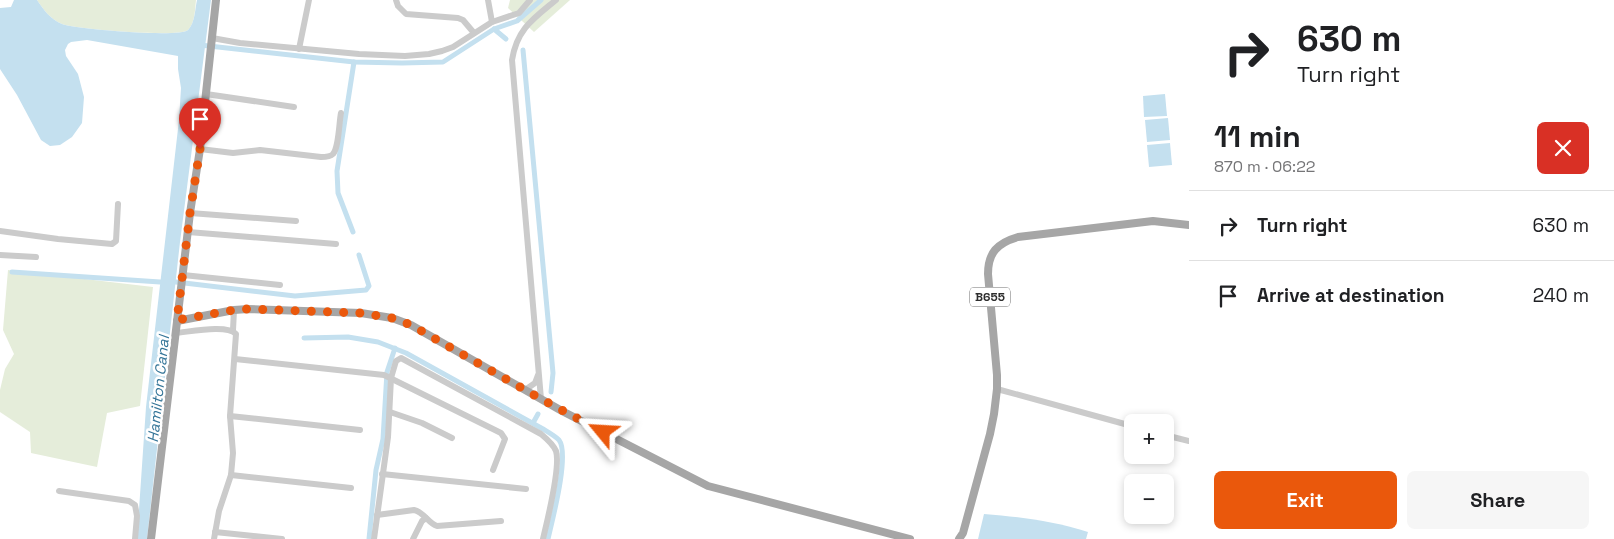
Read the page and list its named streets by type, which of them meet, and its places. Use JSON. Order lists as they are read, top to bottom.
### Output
{
  "streets": {
    "main road": ["B655"]
  },
  "water": ["Hamilton Canal"],
  "page": {
    "turn": ["630 m", "Turn right"],
    "heading": ["11 min", "870 m · 06:22"],
    "list": [
      {
        "name": "Turn right",
        "value": "630 m"
      },
      {
        "name": "Arrive at destination",
        "value": "240 m"
      }
    ],
    "map_buttons": ["+", "−"],
    "buttons": ["Exit", "Share"]
  }
}
